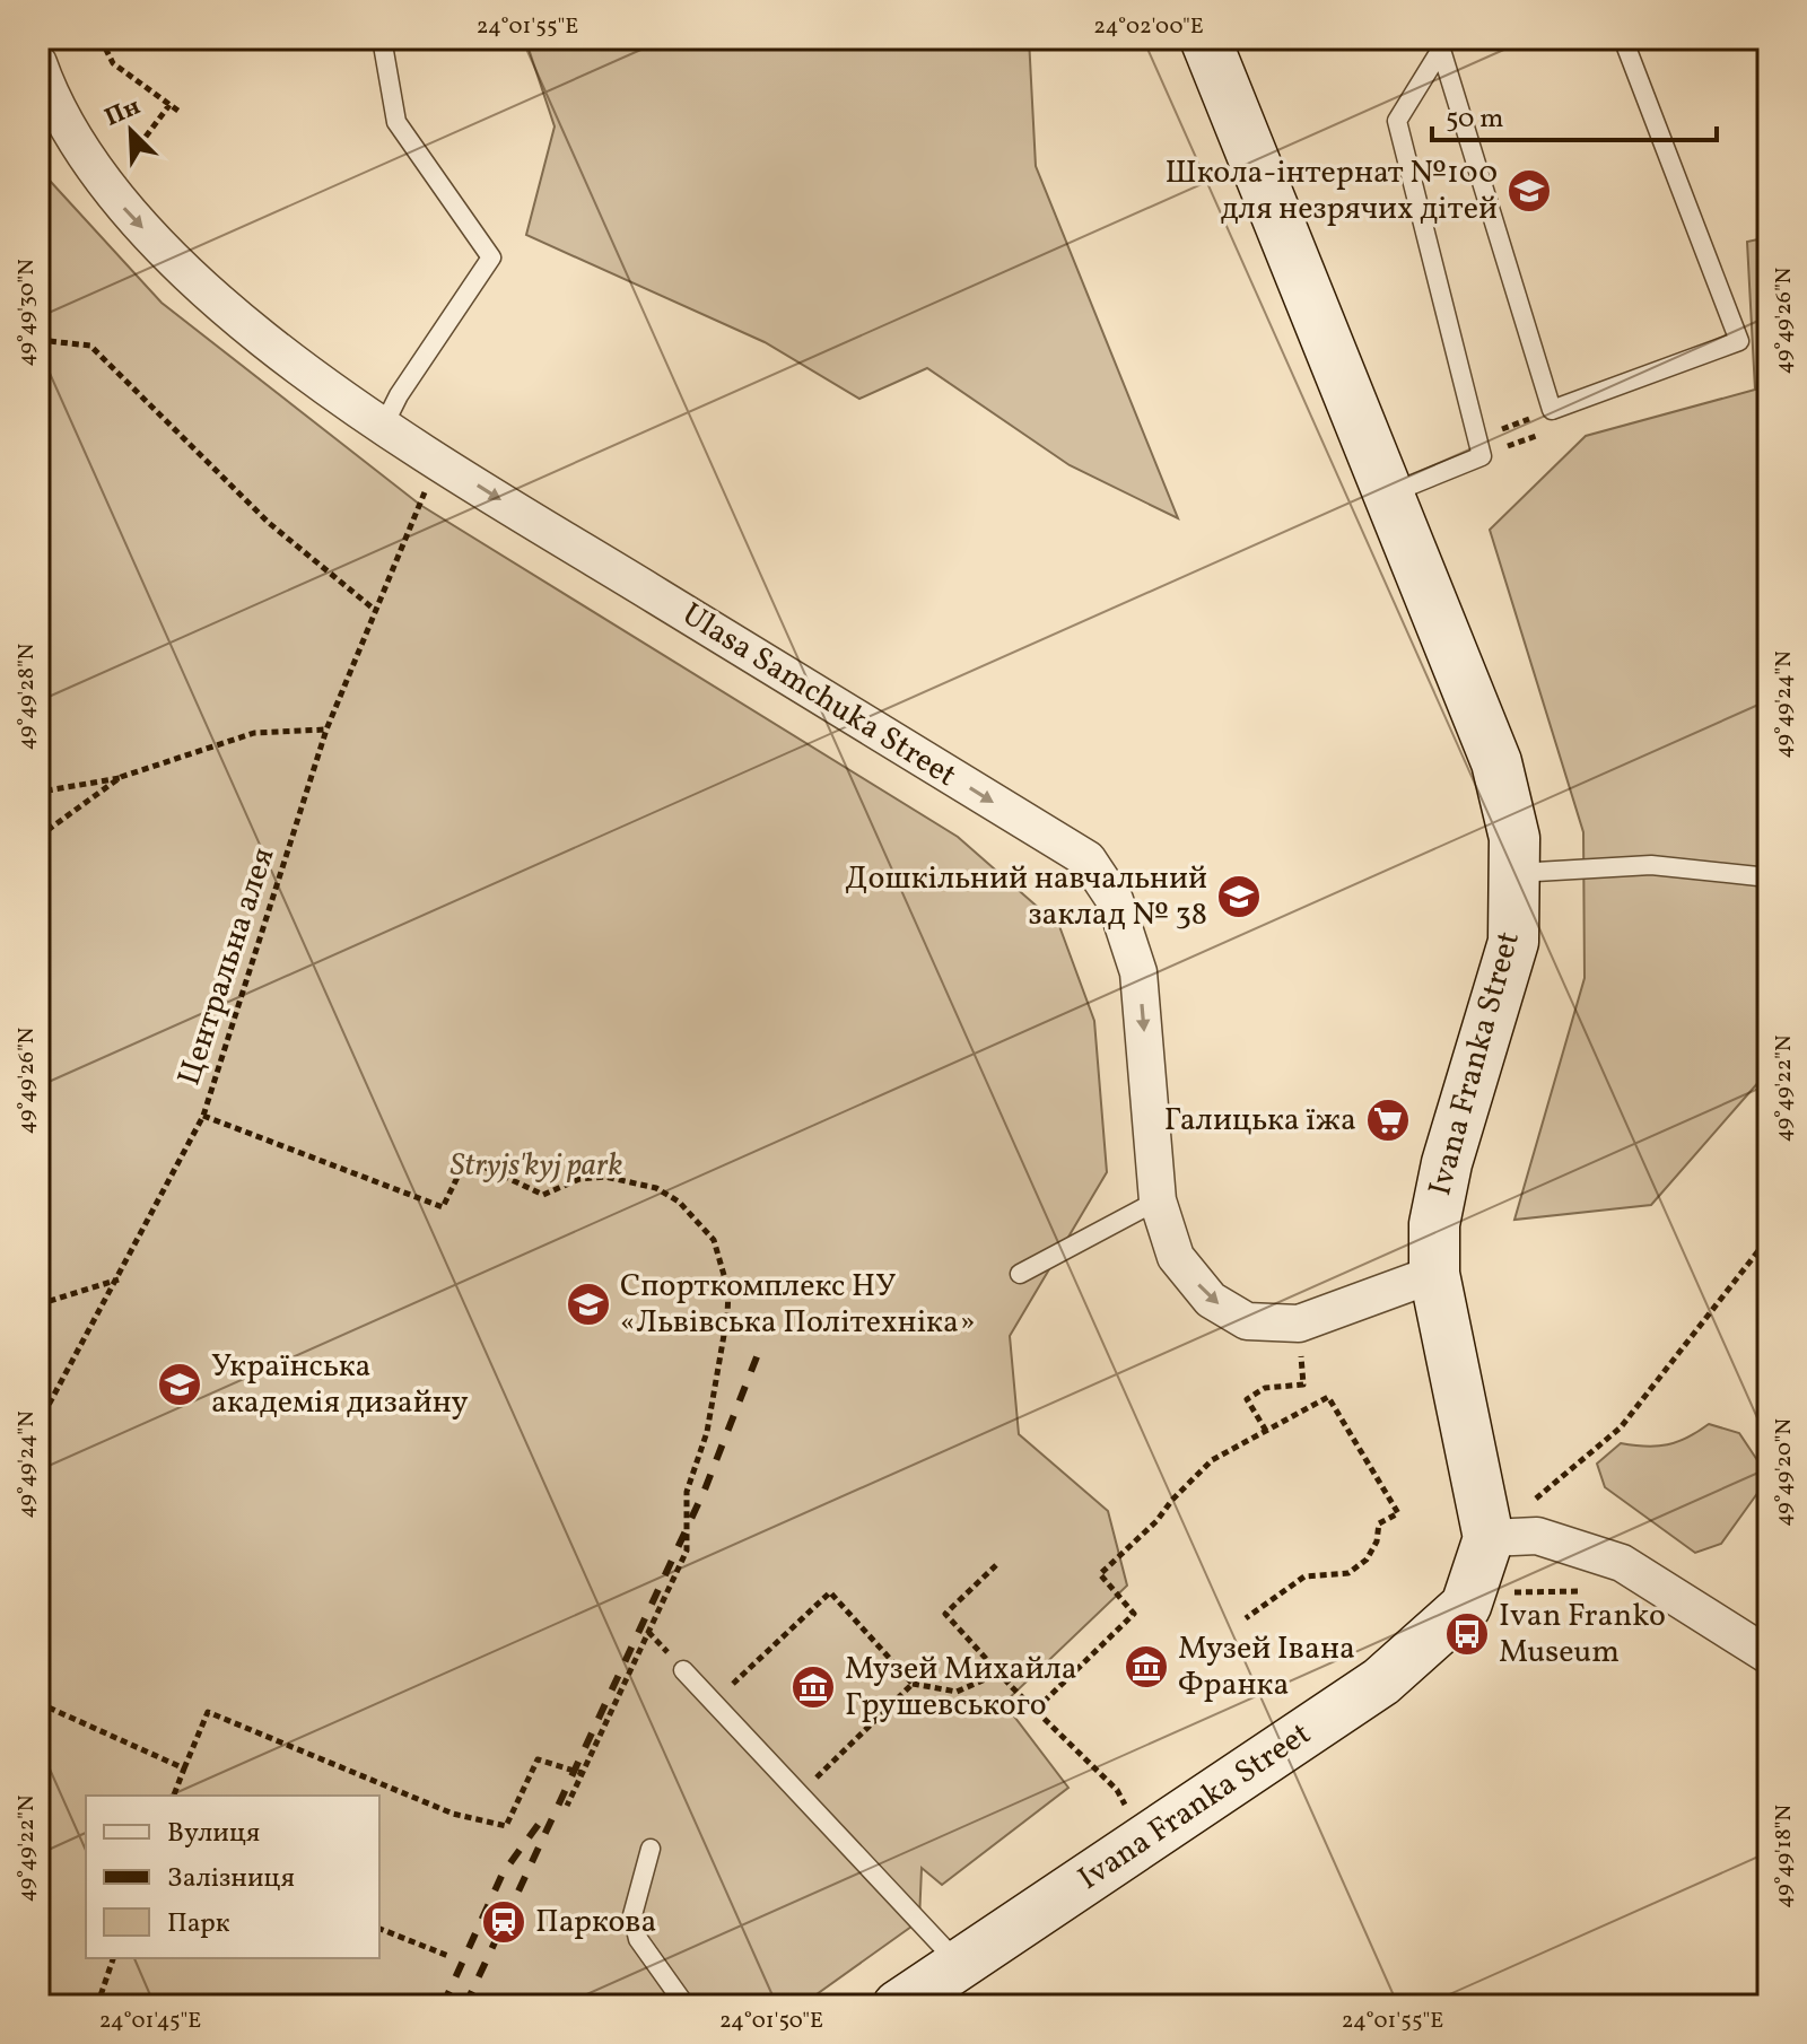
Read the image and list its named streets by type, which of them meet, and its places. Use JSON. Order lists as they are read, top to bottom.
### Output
{
  "streets": {
    "main road": ["Ivana Franka Street"],
    "street": ["Ulasa Samchuka Street"],
    "path": ["Центральна алея"]
  },
  "crossings": [
    ["Ulasa Samchuka Street", "Ivana Franka Street"]
  ],
  "one_way": ["Ulasa Samchuka Street"],
  "parks": ["Stryjs'kyj park"],
  "places": {
    "school or university": [
      "Школа-інтернат №100 для незрячих дітей",
      "Дошкільний навчальний заклад № 38",
      "Спорткомплекс НУ «Львівська Політехніка»",
      "Українська академія дизайну"
    ],
    "supermarket": ["Галицька їжа"],
    "bus stop": ["Ivan Franko Museum"],
    "museum": ["Музей Івана Франка", "Музей Михайла Грушевського"],
    "station": ["Паркова"]
  },
  "legend": ["Вулиця", "Залізниця", "Парк"],
  "scale_bar": "50 m",
  "north": "top left",
  "coordinates": [
    "24°01'55\"E",
    "24°02'00\"E",
    "49°49'30\"N",
    "49°49'26\"N",
    "49°49'28\"N",
    "49°49'24\"N",
    "49°49'22\"N",
    "49°49'20\"N",
    "49°49'18\"N",
    "24°01'45\"E",
    "24°01'50\"E"
  ]
}
